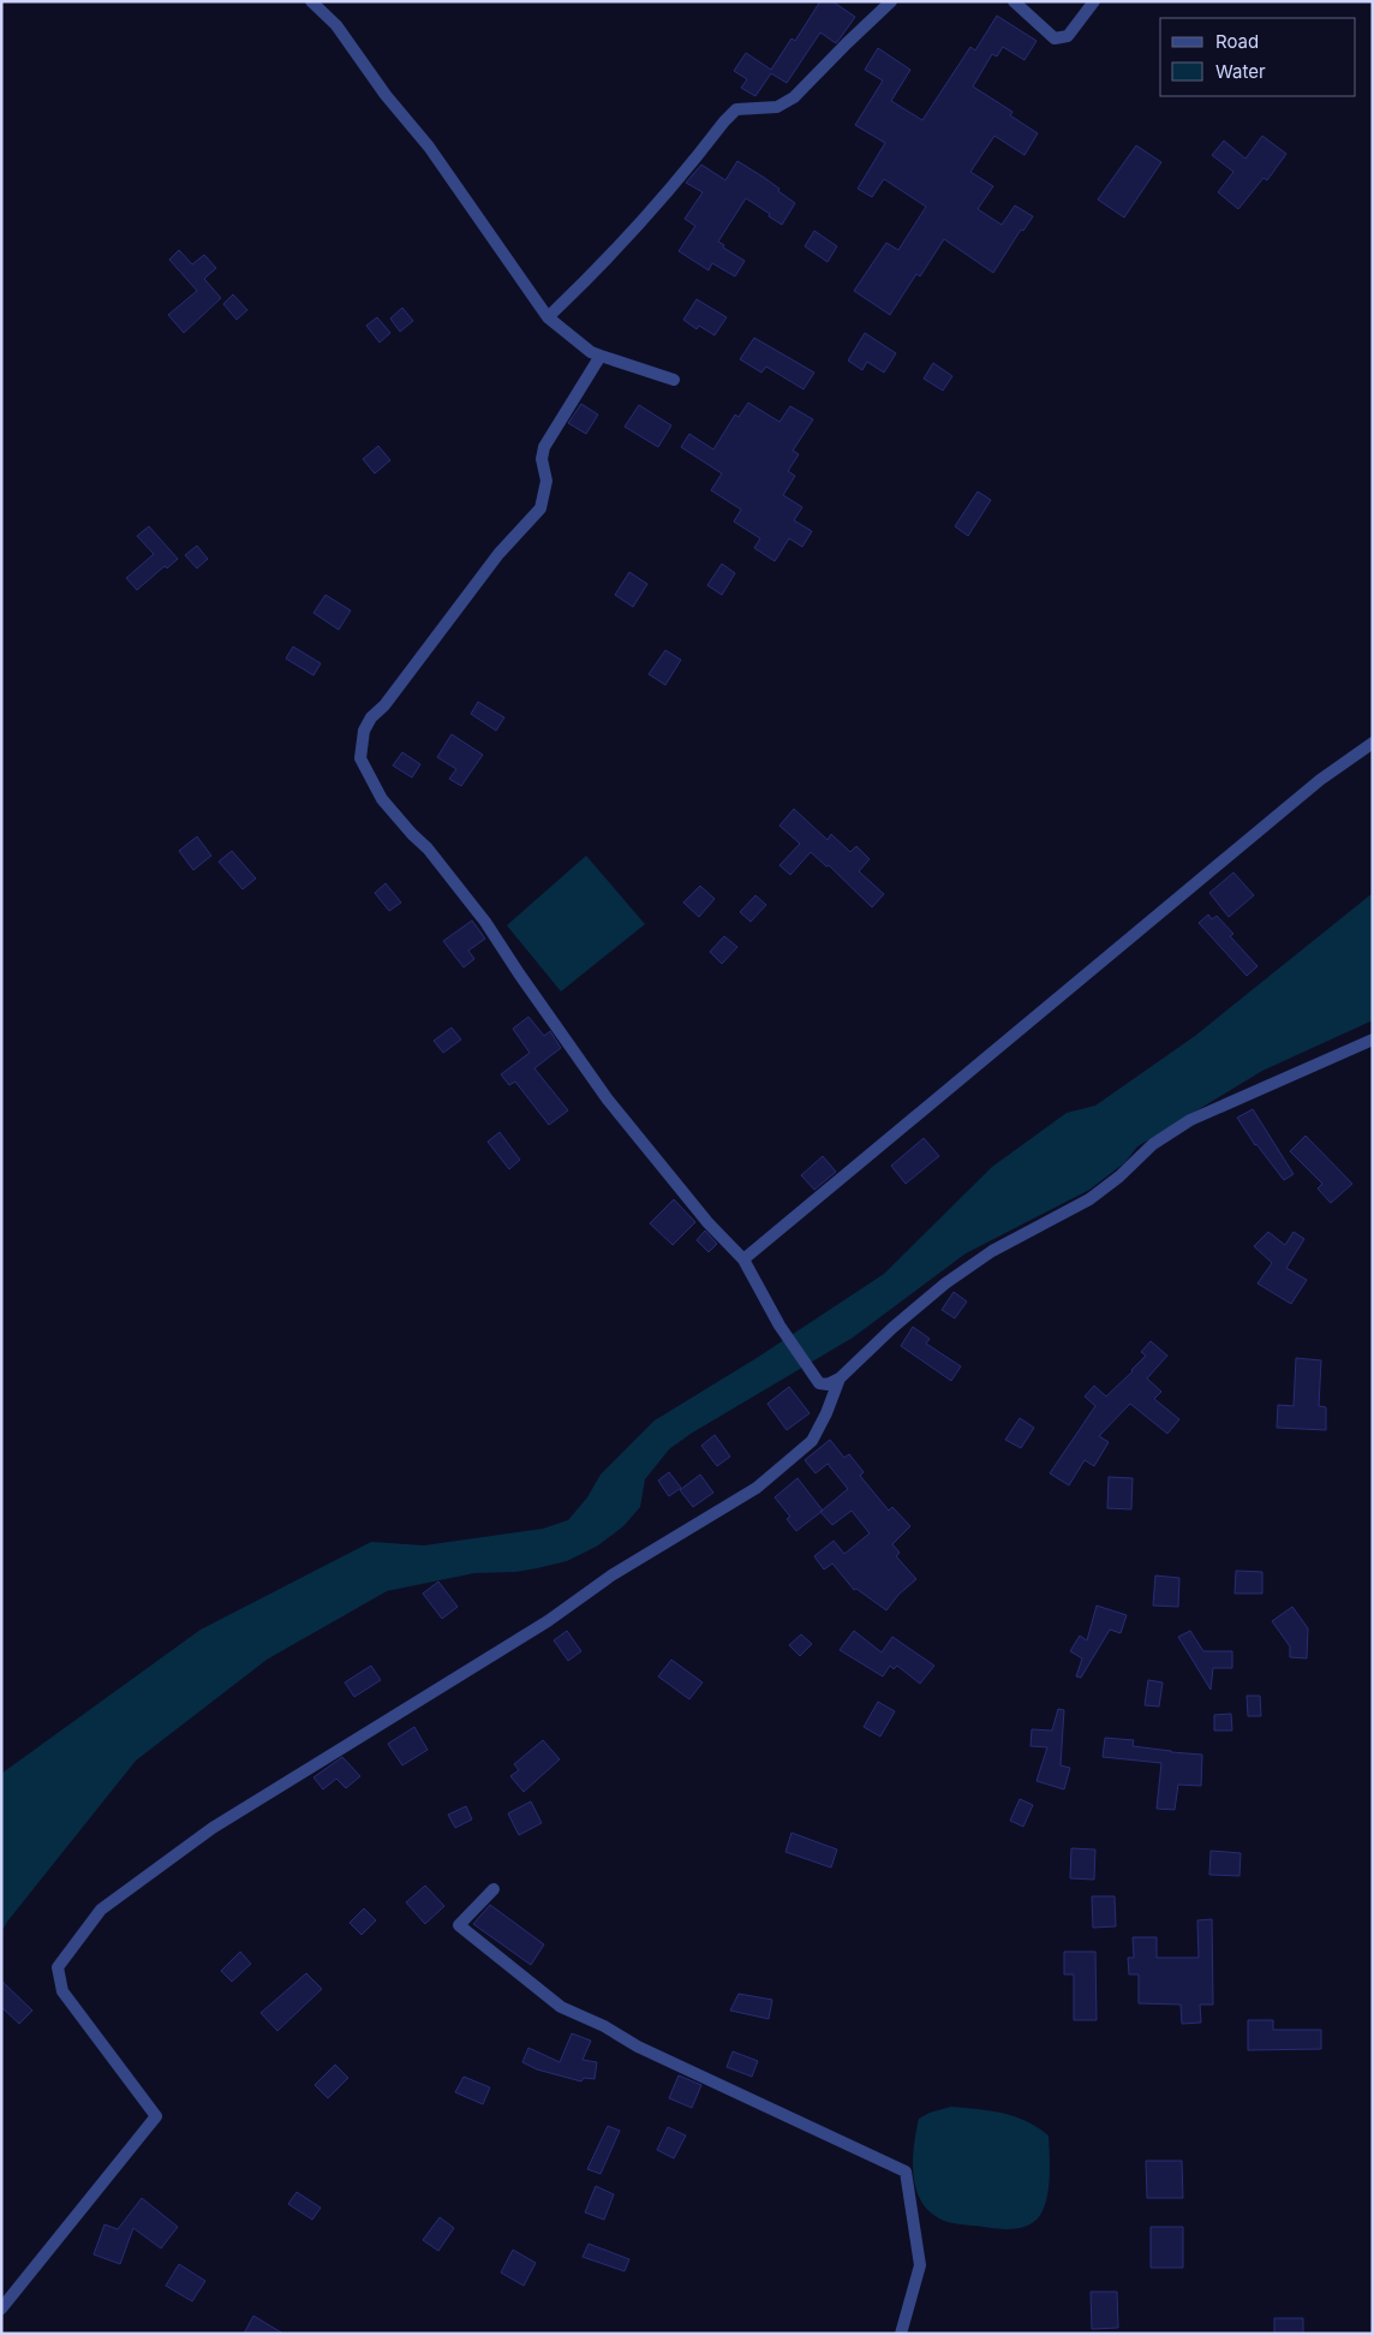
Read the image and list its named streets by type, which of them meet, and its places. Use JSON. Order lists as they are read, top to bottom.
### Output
{
  "legend": ["Road", "Water"]
}
